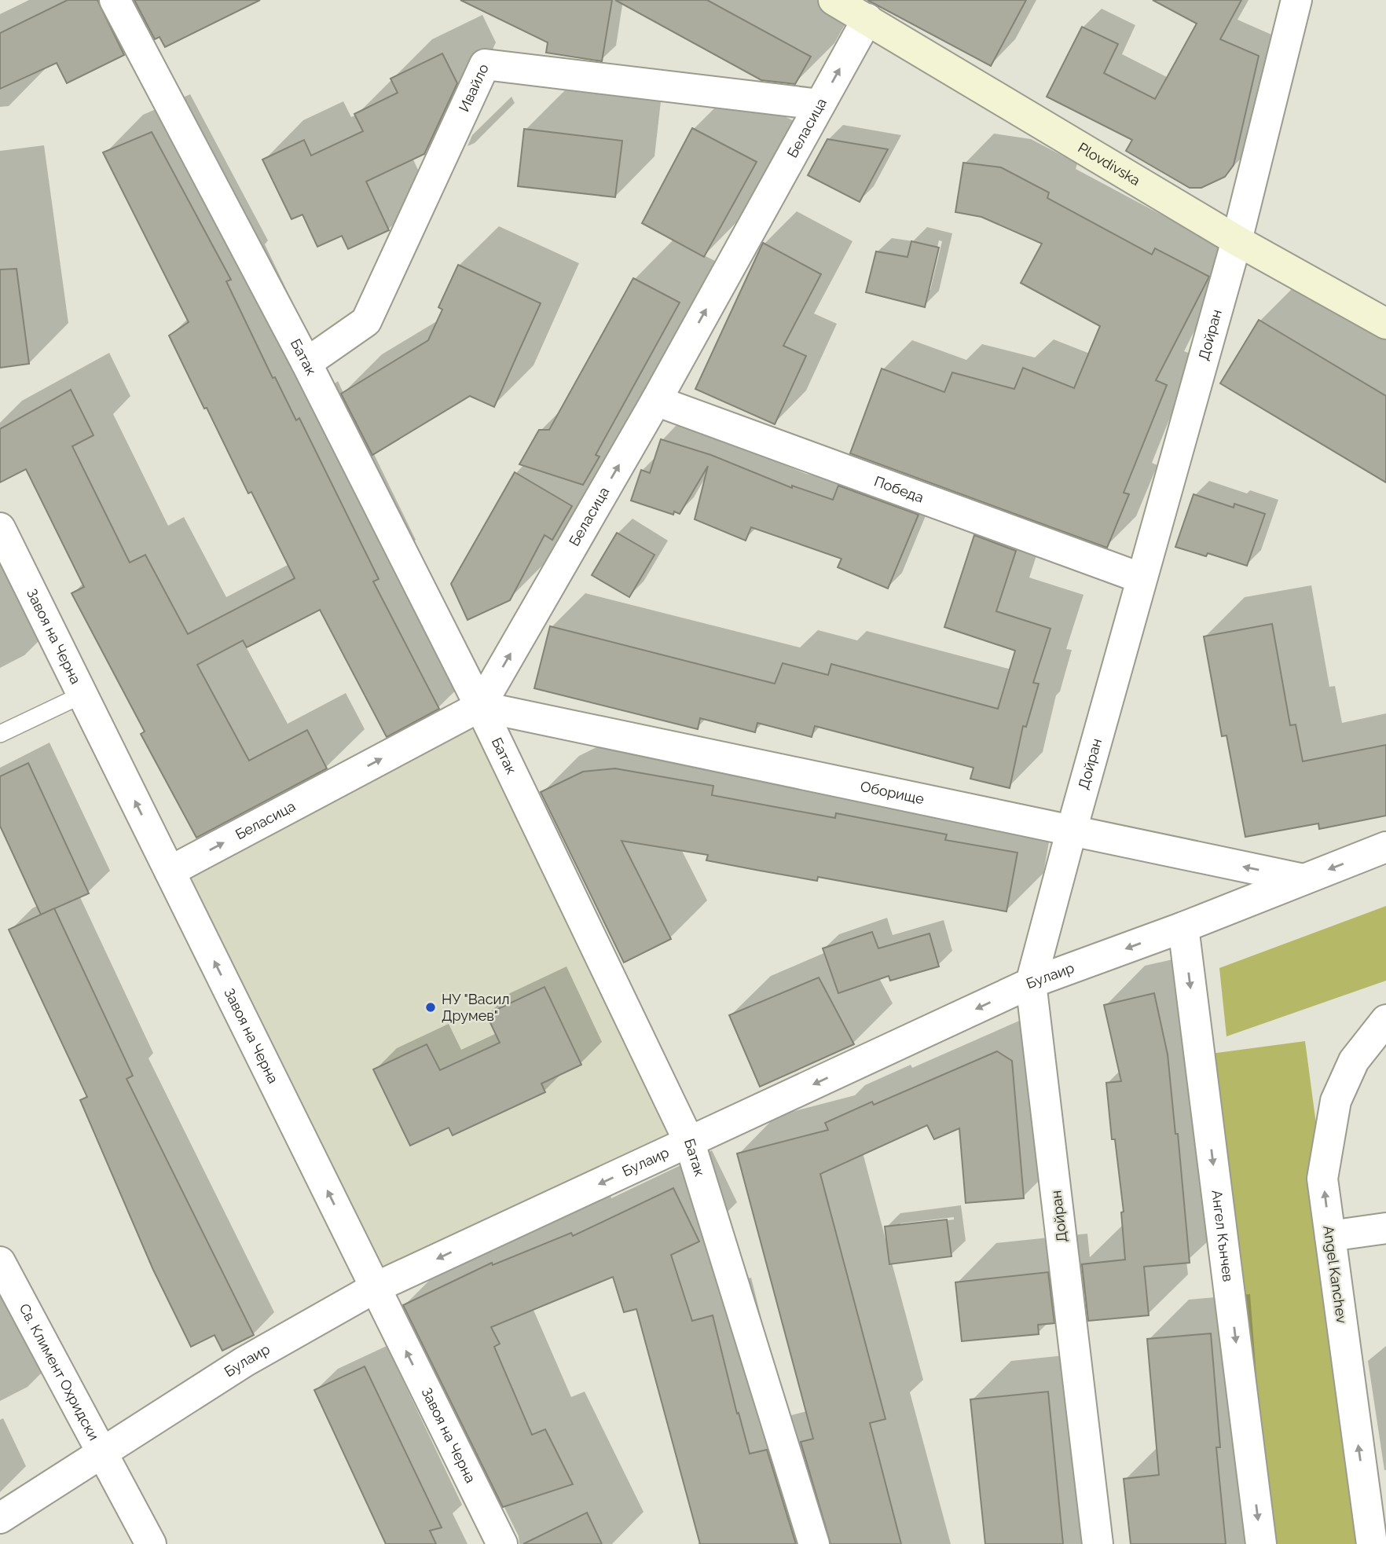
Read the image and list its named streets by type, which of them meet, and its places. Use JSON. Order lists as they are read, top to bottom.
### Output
{
  "streets": {
    "street": [
      "Ивайло",
      "Беласица",
      "Plovdivska",
      "Дойран",
      "Батак",
      "Победа",
      "Завоя на Черна",
      "Оборище",
      "Булаир",
      "Ангел Кънчев",
      "Angel Kanchev",
      "Св. Климент Охридски"
    ]
  },
  "crossings": [
    ["Ивайло", "Беласица"],
    ["Ивайло", "Батак"],
    ["Беласица", "Plovdivska"],
    ["Беласица", "Батак"],
    ["Беласица", "Победа"],
    ["Беласица", "Завоя на Черна"],
    ["Беласица", "Оборище"],
    ["Plovdivska", "Дойран"],
    ["Дойран", "Победа"],
    ["Дойран", "Оборище"],
    ["Дойран", "Булаир"],
    ["Батак", "Оборище"],
    ["Батак", "Булаир"],
    ["Завоя на Черна", "Булаир"],
    ["Оборище", "Булаир"],
    ["Булаир", "Ангел Кънчев"],
    ["Булаир", "Св. Климент Охридски"]
  ],
  "one_way": [
    "Беласица",
    "Завоя на Черна",
    "Булаир",
    "Ангел Кънчев",
    "Angel Kanchev"
  ],
  "places": ["НУ \"Васил Друмев\""]
}
